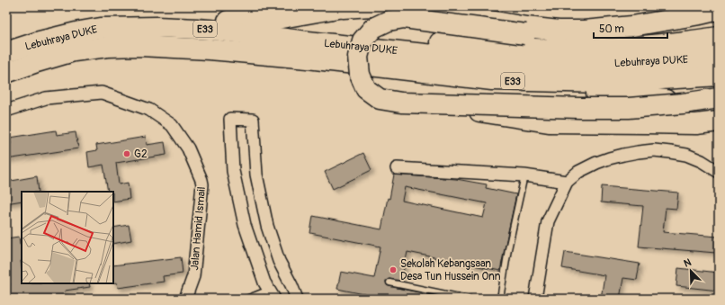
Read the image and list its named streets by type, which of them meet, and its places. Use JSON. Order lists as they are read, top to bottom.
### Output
{
  "streets": {
    "highway": ["E33", "Lebuhraya DUKE"],
    "street": ["Jalan Hamid Ismail"]
  },
  "places": ["G2", "Sekolah Kebangsaan Desa Tun Hussein Onn"],
  "scale_bar": "50 m",
  "north": "top left"
}
